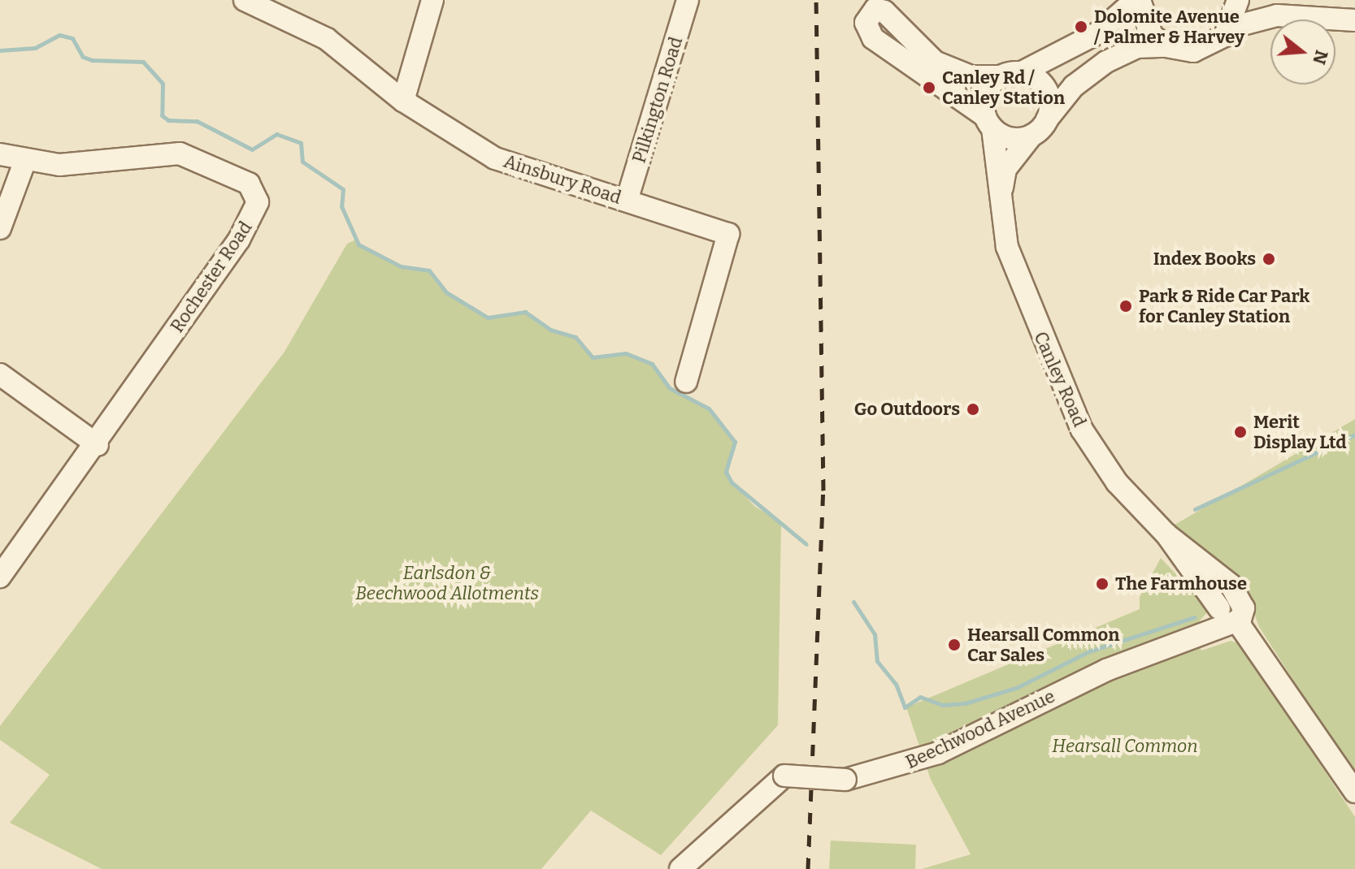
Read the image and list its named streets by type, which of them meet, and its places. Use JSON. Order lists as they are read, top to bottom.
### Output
{
  "streets": {
    "street": [
      "Pilkington Road",
      "Ainsbury Road",
      "Rochester Road",
      "Canley Road",
      "Beechwood Avenue"
    ]
  },
  "crossings": [
    ["Pilkington Road", "Ainsbury Road"],
    ["Canley Road", "Beechwood Avenue"]
  ],
  "parks": ["Earlsdon & Beechwood Allotments", "Hearsall Common"],
  "places": [
    "Dolomite Avenue / Palmer & Harvey",
    "Canley Rd / Canley Station",
    "Index Books",
    "Park & Ride Car Park for Canley Station",
    "Go Outdoors",
    "Merit Display Ltd",
    "The Farmhouse",
    "Hearsall Common Car Sales"
  ],
  "north": "right"
}
